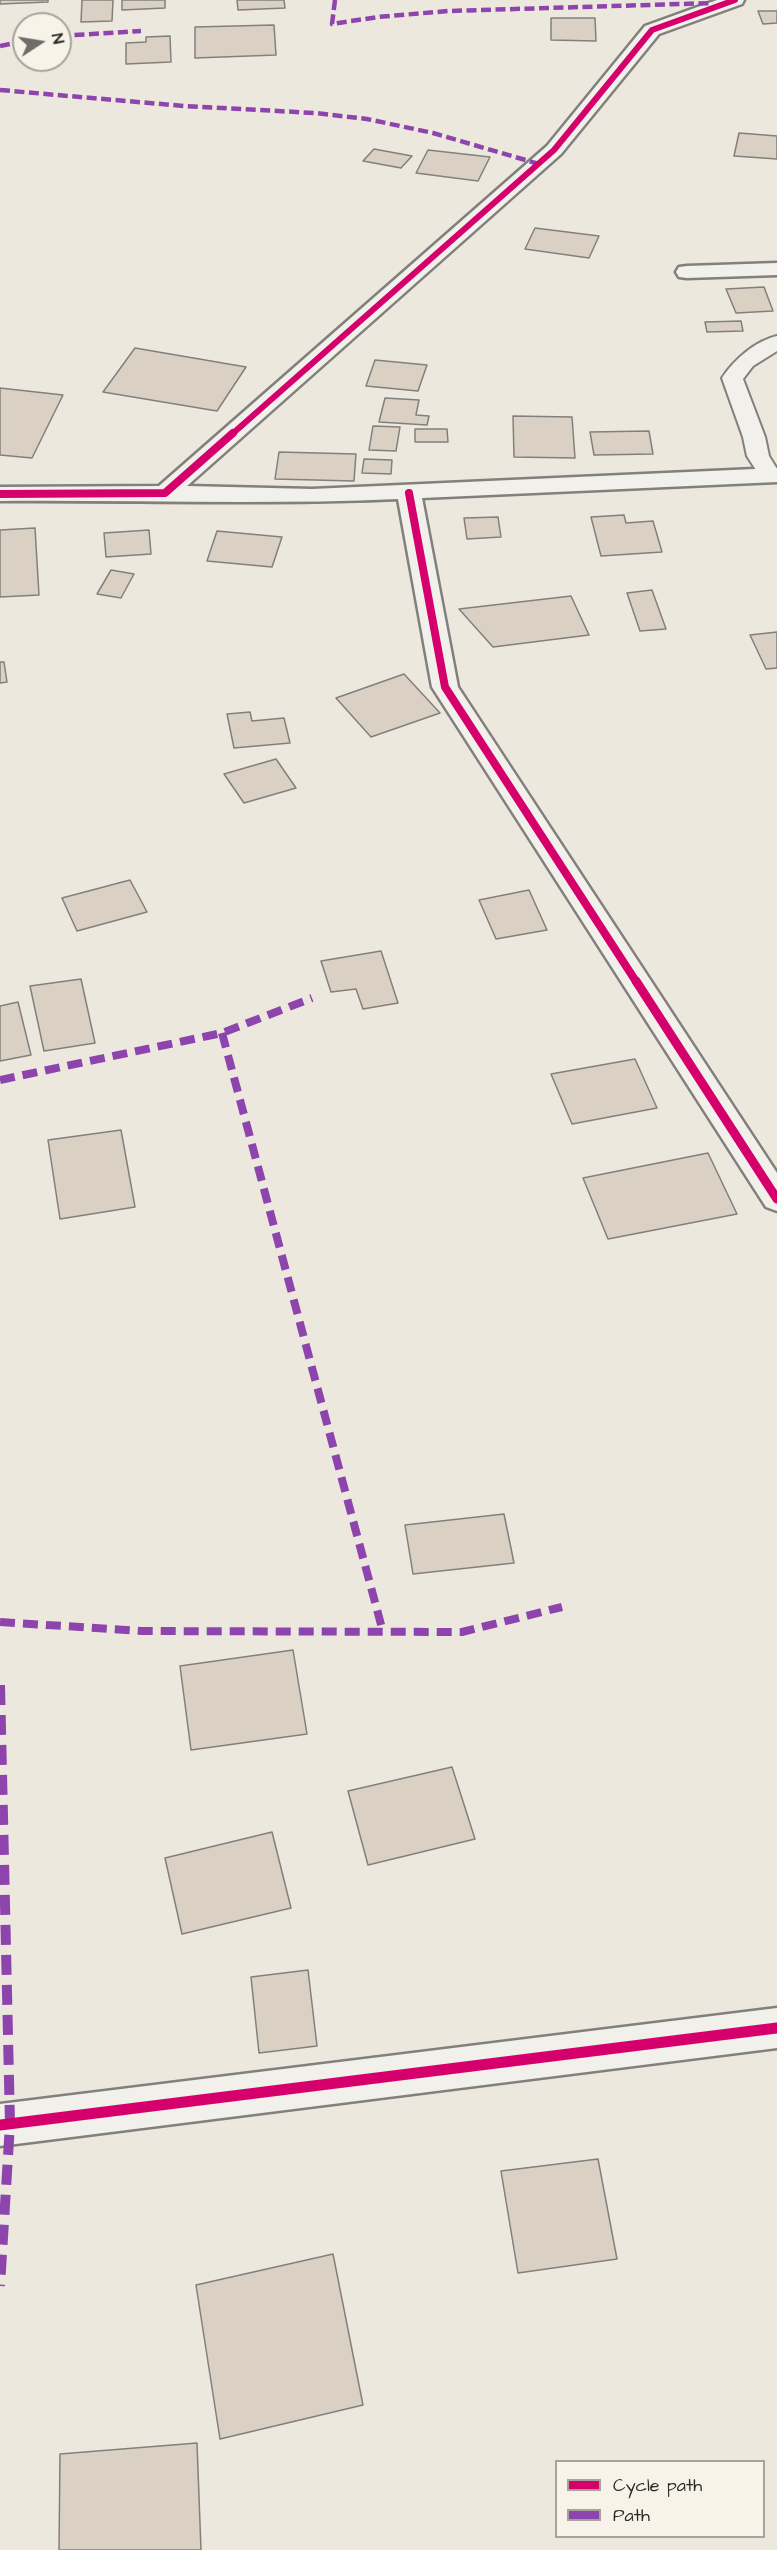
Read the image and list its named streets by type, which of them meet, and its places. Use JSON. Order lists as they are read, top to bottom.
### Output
{
  "legend": ["Cycle path", "Path"],
  "north": "right"
}
